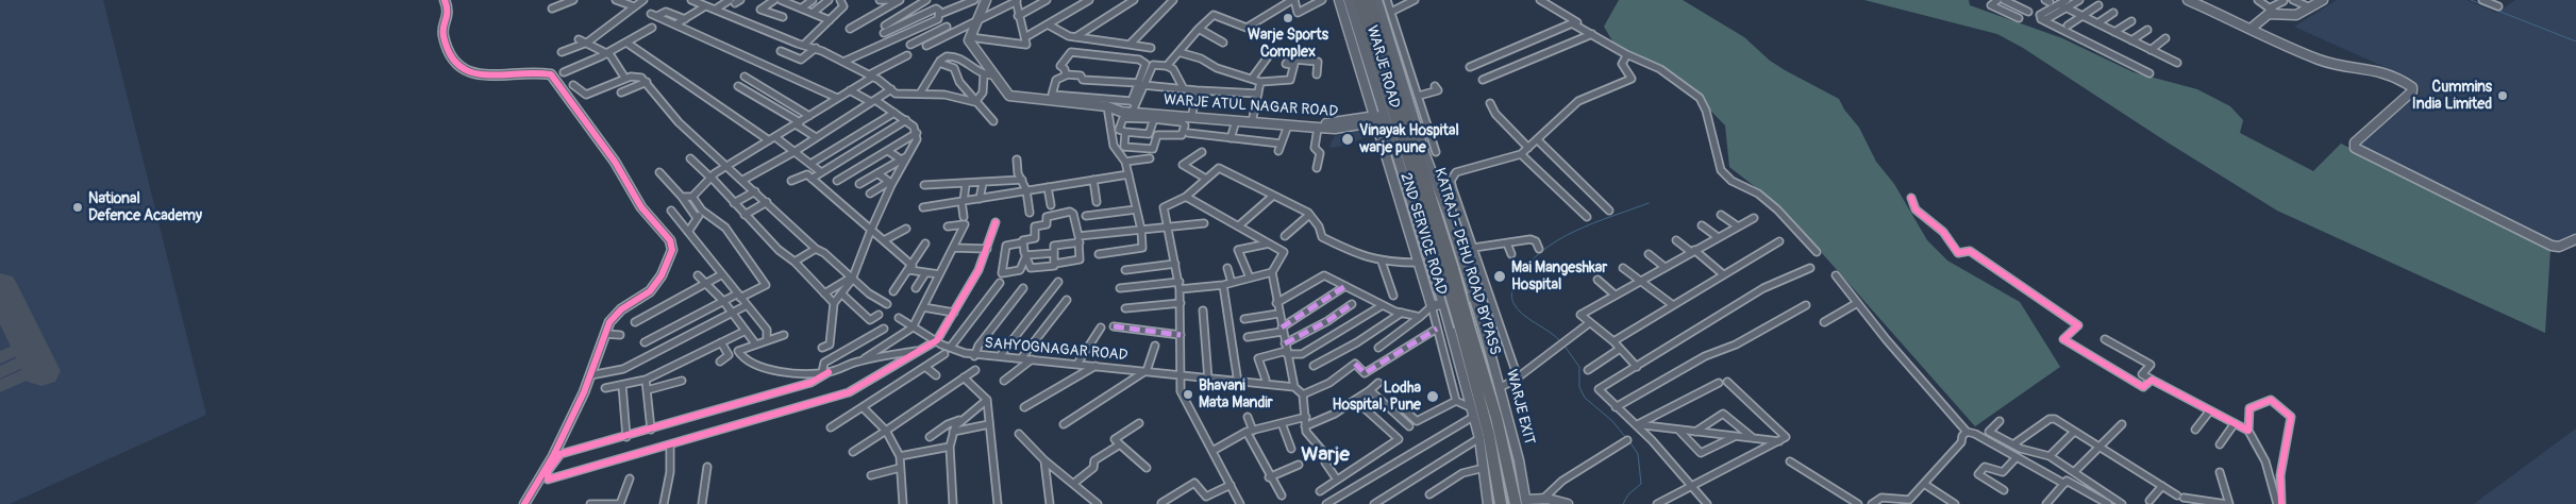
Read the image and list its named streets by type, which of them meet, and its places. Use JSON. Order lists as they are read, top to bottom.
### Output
{
  "streets": {
    "highway": ["KATRAJ - DEHU ROAD BYPASS"],
    "street": [
      "WARJE ROAD",
      "WARJE ATUL NAGAR ROAD",
      "2ND SERVICE ROAD",
      "SAHYOGNAGAR ROAD",
      "WARJE EXIT"
    ]
  },
  "crossings": [
    ["WARJE ROAD", "WARJE ATUL NAGAR ROAD"],
    ["WARJE ROAD", "2ND SERVICE ROAD"],
    ["WARJE ROAD", "KATRAJ - DEHU ROAD BYPASS"],
    ["WARJE ROAD", "WARJE EXIT"],
    ["WARJE ATUL NAGAR ROAD", "2ND SERVICE ROAD"],
    ["KATRAJ - DEHU ROAD BYPASS", "WARJE EXIT"]
  ],
  "districts": ["Warje"],
  "places": [
    "Warje Sports Complex",
    "Cummins India Limited",
    "Vinayak Hospital warje pune",
    "National Defence Academy",
    "Mai Mangeshkar Hospital",
    "Bhavani Mata Mandir",
    "Lodha Hospital, Pune"
  ]
}
